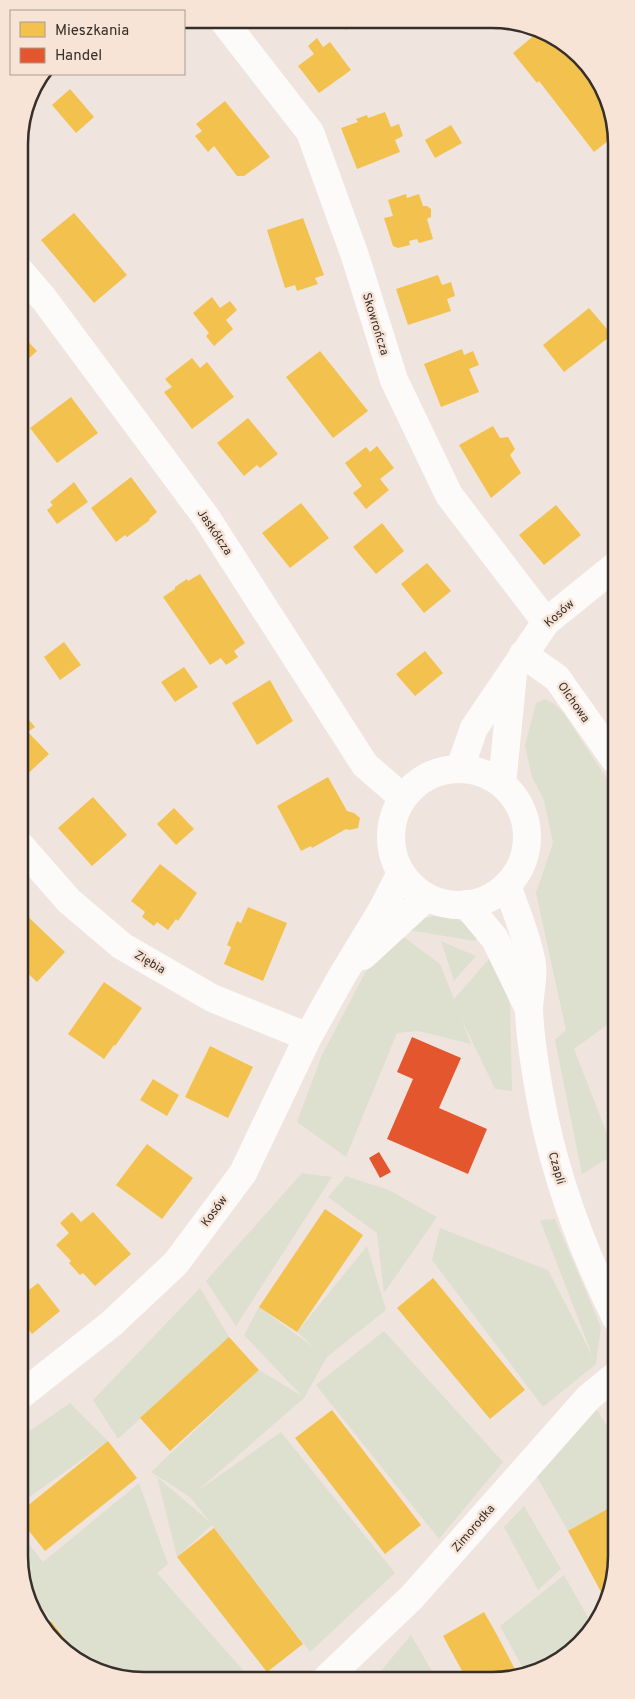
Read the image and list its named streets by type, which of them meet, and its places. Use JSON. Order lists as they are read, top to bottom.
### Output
{
  "streets": {
    "street": [
      "Skowrończa",
      "Jaskółcza",
      "Kosów",
      "Olchowa",
      "Ziębia",
      "Czapli",
      "Zimorodka"
    ]
  },
  "crossings": [
    ["Skowrończa", "Kosów"],
    ["Jaskółcza", "Kosów"],
    ["Jaskółcza", "Czapli"],
    ["Kosów", "Olchowa"],
    ["Kosów", "Ziębia"],
    ["Kosów", "Czapli"]
  ],
  "legend": ["Mieszkania", "Handel"]
}
